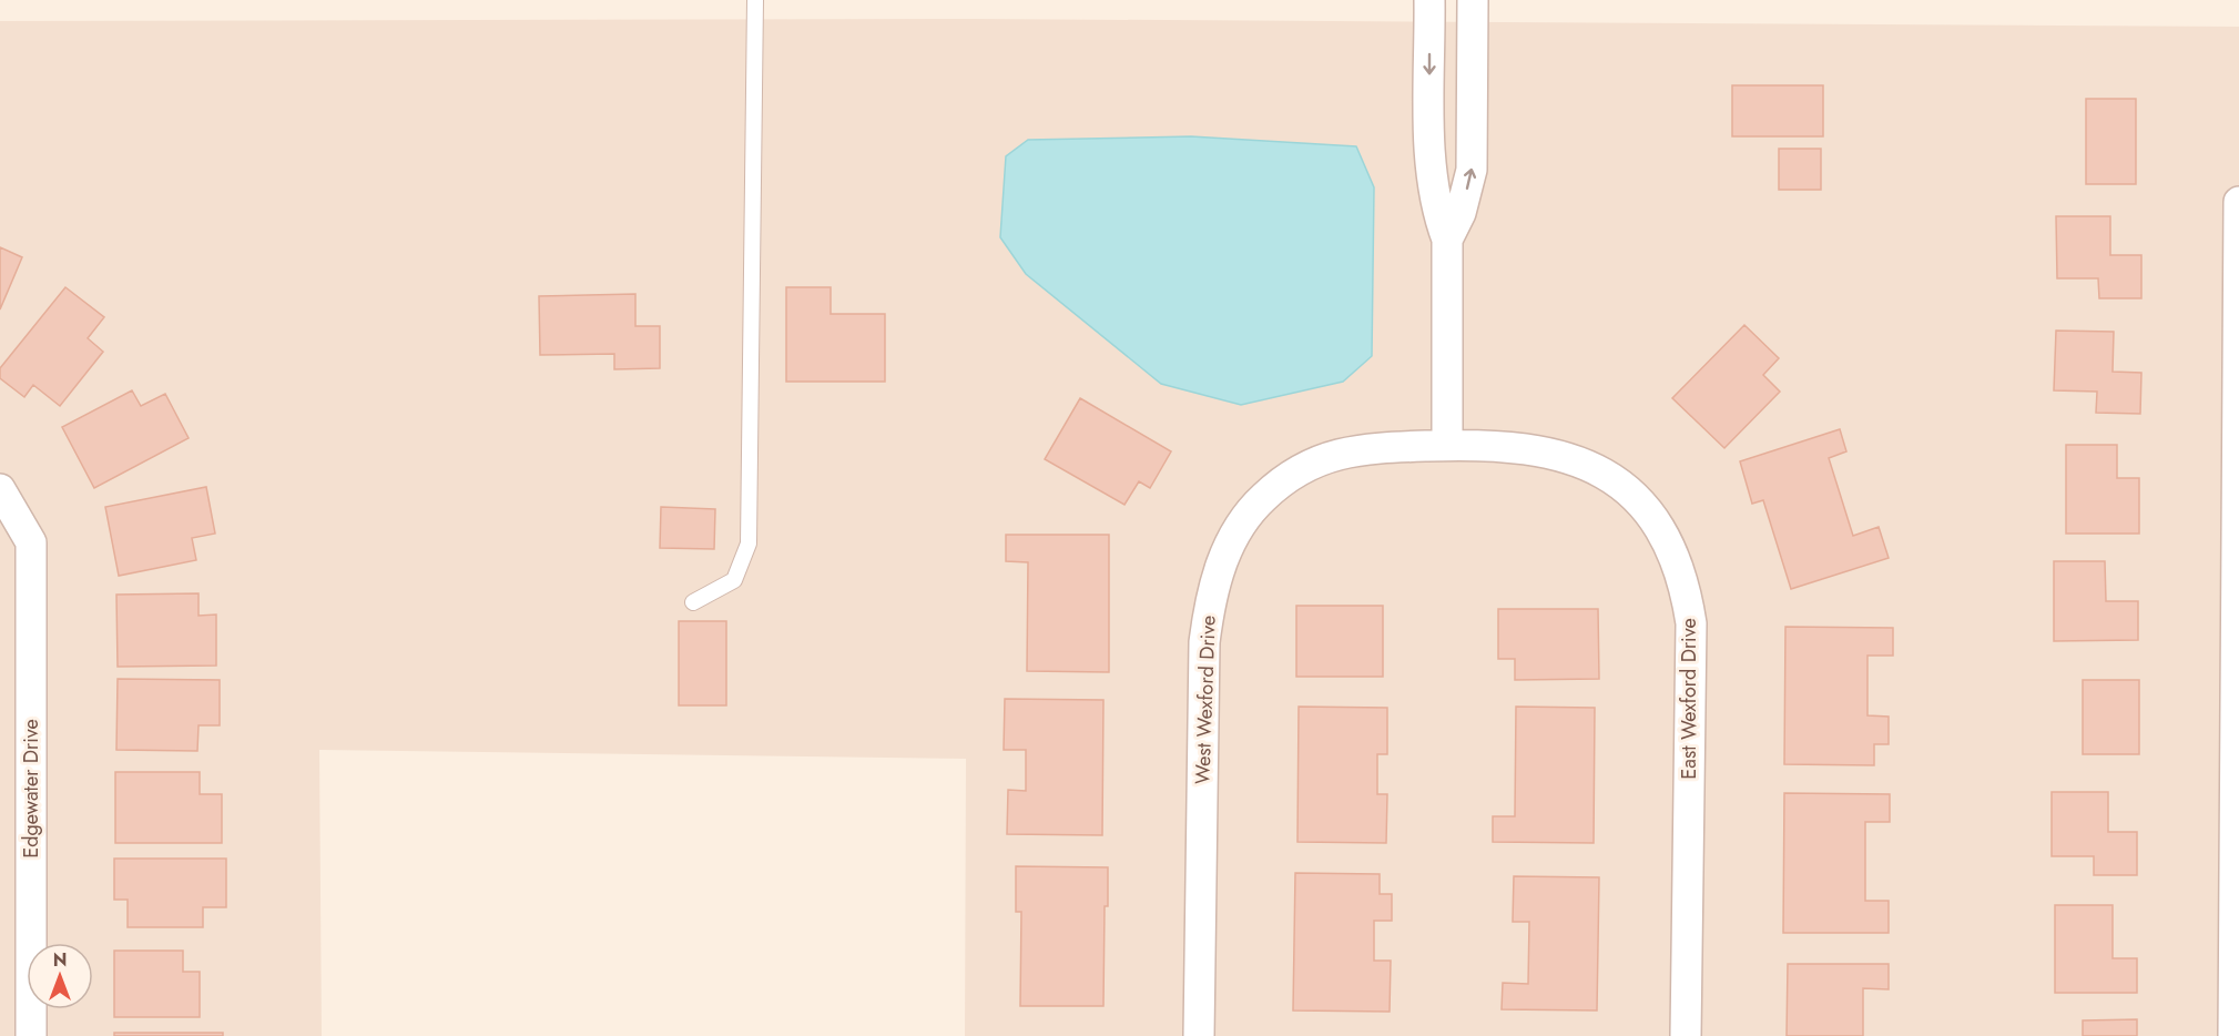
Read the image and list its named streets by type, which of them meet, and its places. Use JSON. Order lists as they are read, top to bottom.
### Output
{
  "streets": {
    "street": ["East Wexford Drive", "West Wexford Drive", "Edgewater Drive"]
  },
  "crossings": [
    ["East Wexford Drive", "West Wexford Drive"]
  ],
  "north": "top"
}
